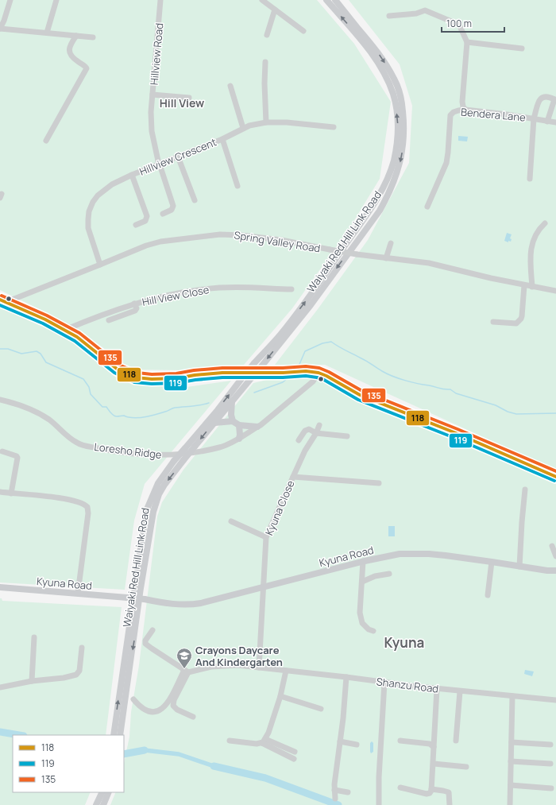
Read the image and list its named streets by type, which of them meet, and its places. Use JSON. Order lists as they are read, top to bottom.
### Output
{
  "streets": {
    "main road": ["Waiyaki Red Hill Link Road", "Kyuna Road"],
    "street": [
      "Hillview Road",
      "Bendera Lane",
      "Hillview Crescent",
      "Spring Valley Road",
      "Hill View Close",
      "Loresho Ridge",
      "Kyuna Close",
      "Shanzu Road"
    ]
  },
  "crossings": [
    ["Hillview Road", "Hillview Crescent"],
    ["Hillview Crescent", "Spring Valley Road"],
    ["Kyuna Close", "Kyuna Road"]
  ],
  "districts": ["Hill View", "Kyuna"],
  "places": {
    "school or university": ["Crayons Daycare And Kindergarten"]
  },
  "lines": ["transit line 135", "transit line 118", "transit line 119"],
  "legend": ["118", "119", "135"],
  "scale_bar": "100 m"
}
